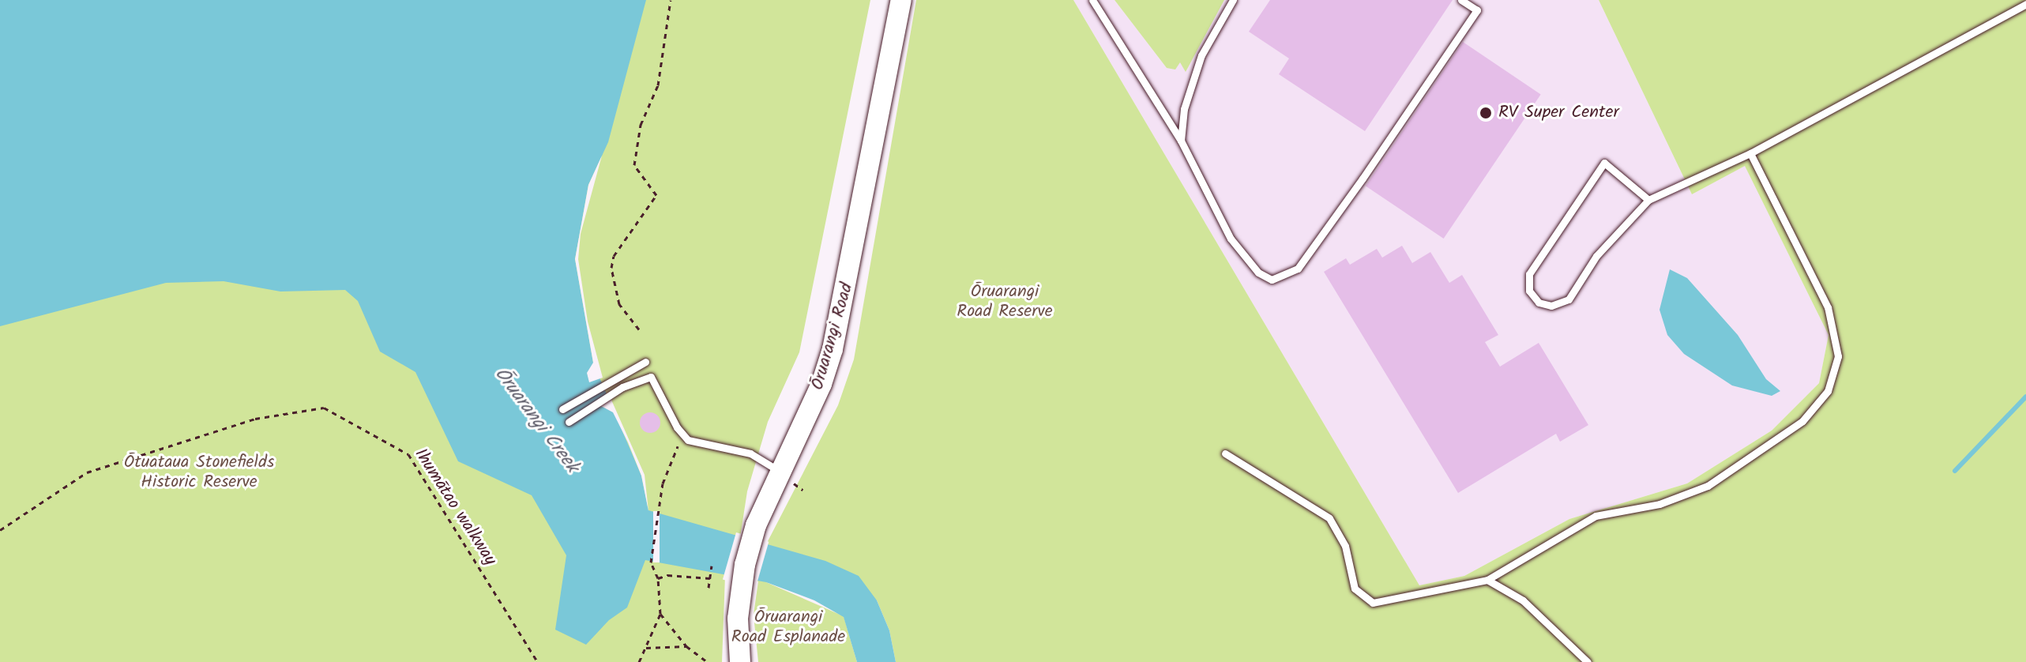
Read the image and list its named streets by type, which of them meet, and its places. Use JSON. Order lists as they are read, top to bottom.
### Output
{
  "streets": {
    "street": ["Ōruarangi Road"],
    "path": ["Ihumātao walkway"]
  },
  "water": ["Ōruarangi Creek"],
  "parks": ["Ōruarangi Road Reserve", "Ōtuataua Stonefields Historic Reserve", "Ōruarangi Road Esplanade"],
  "places": ["RV Super Center"]
}
